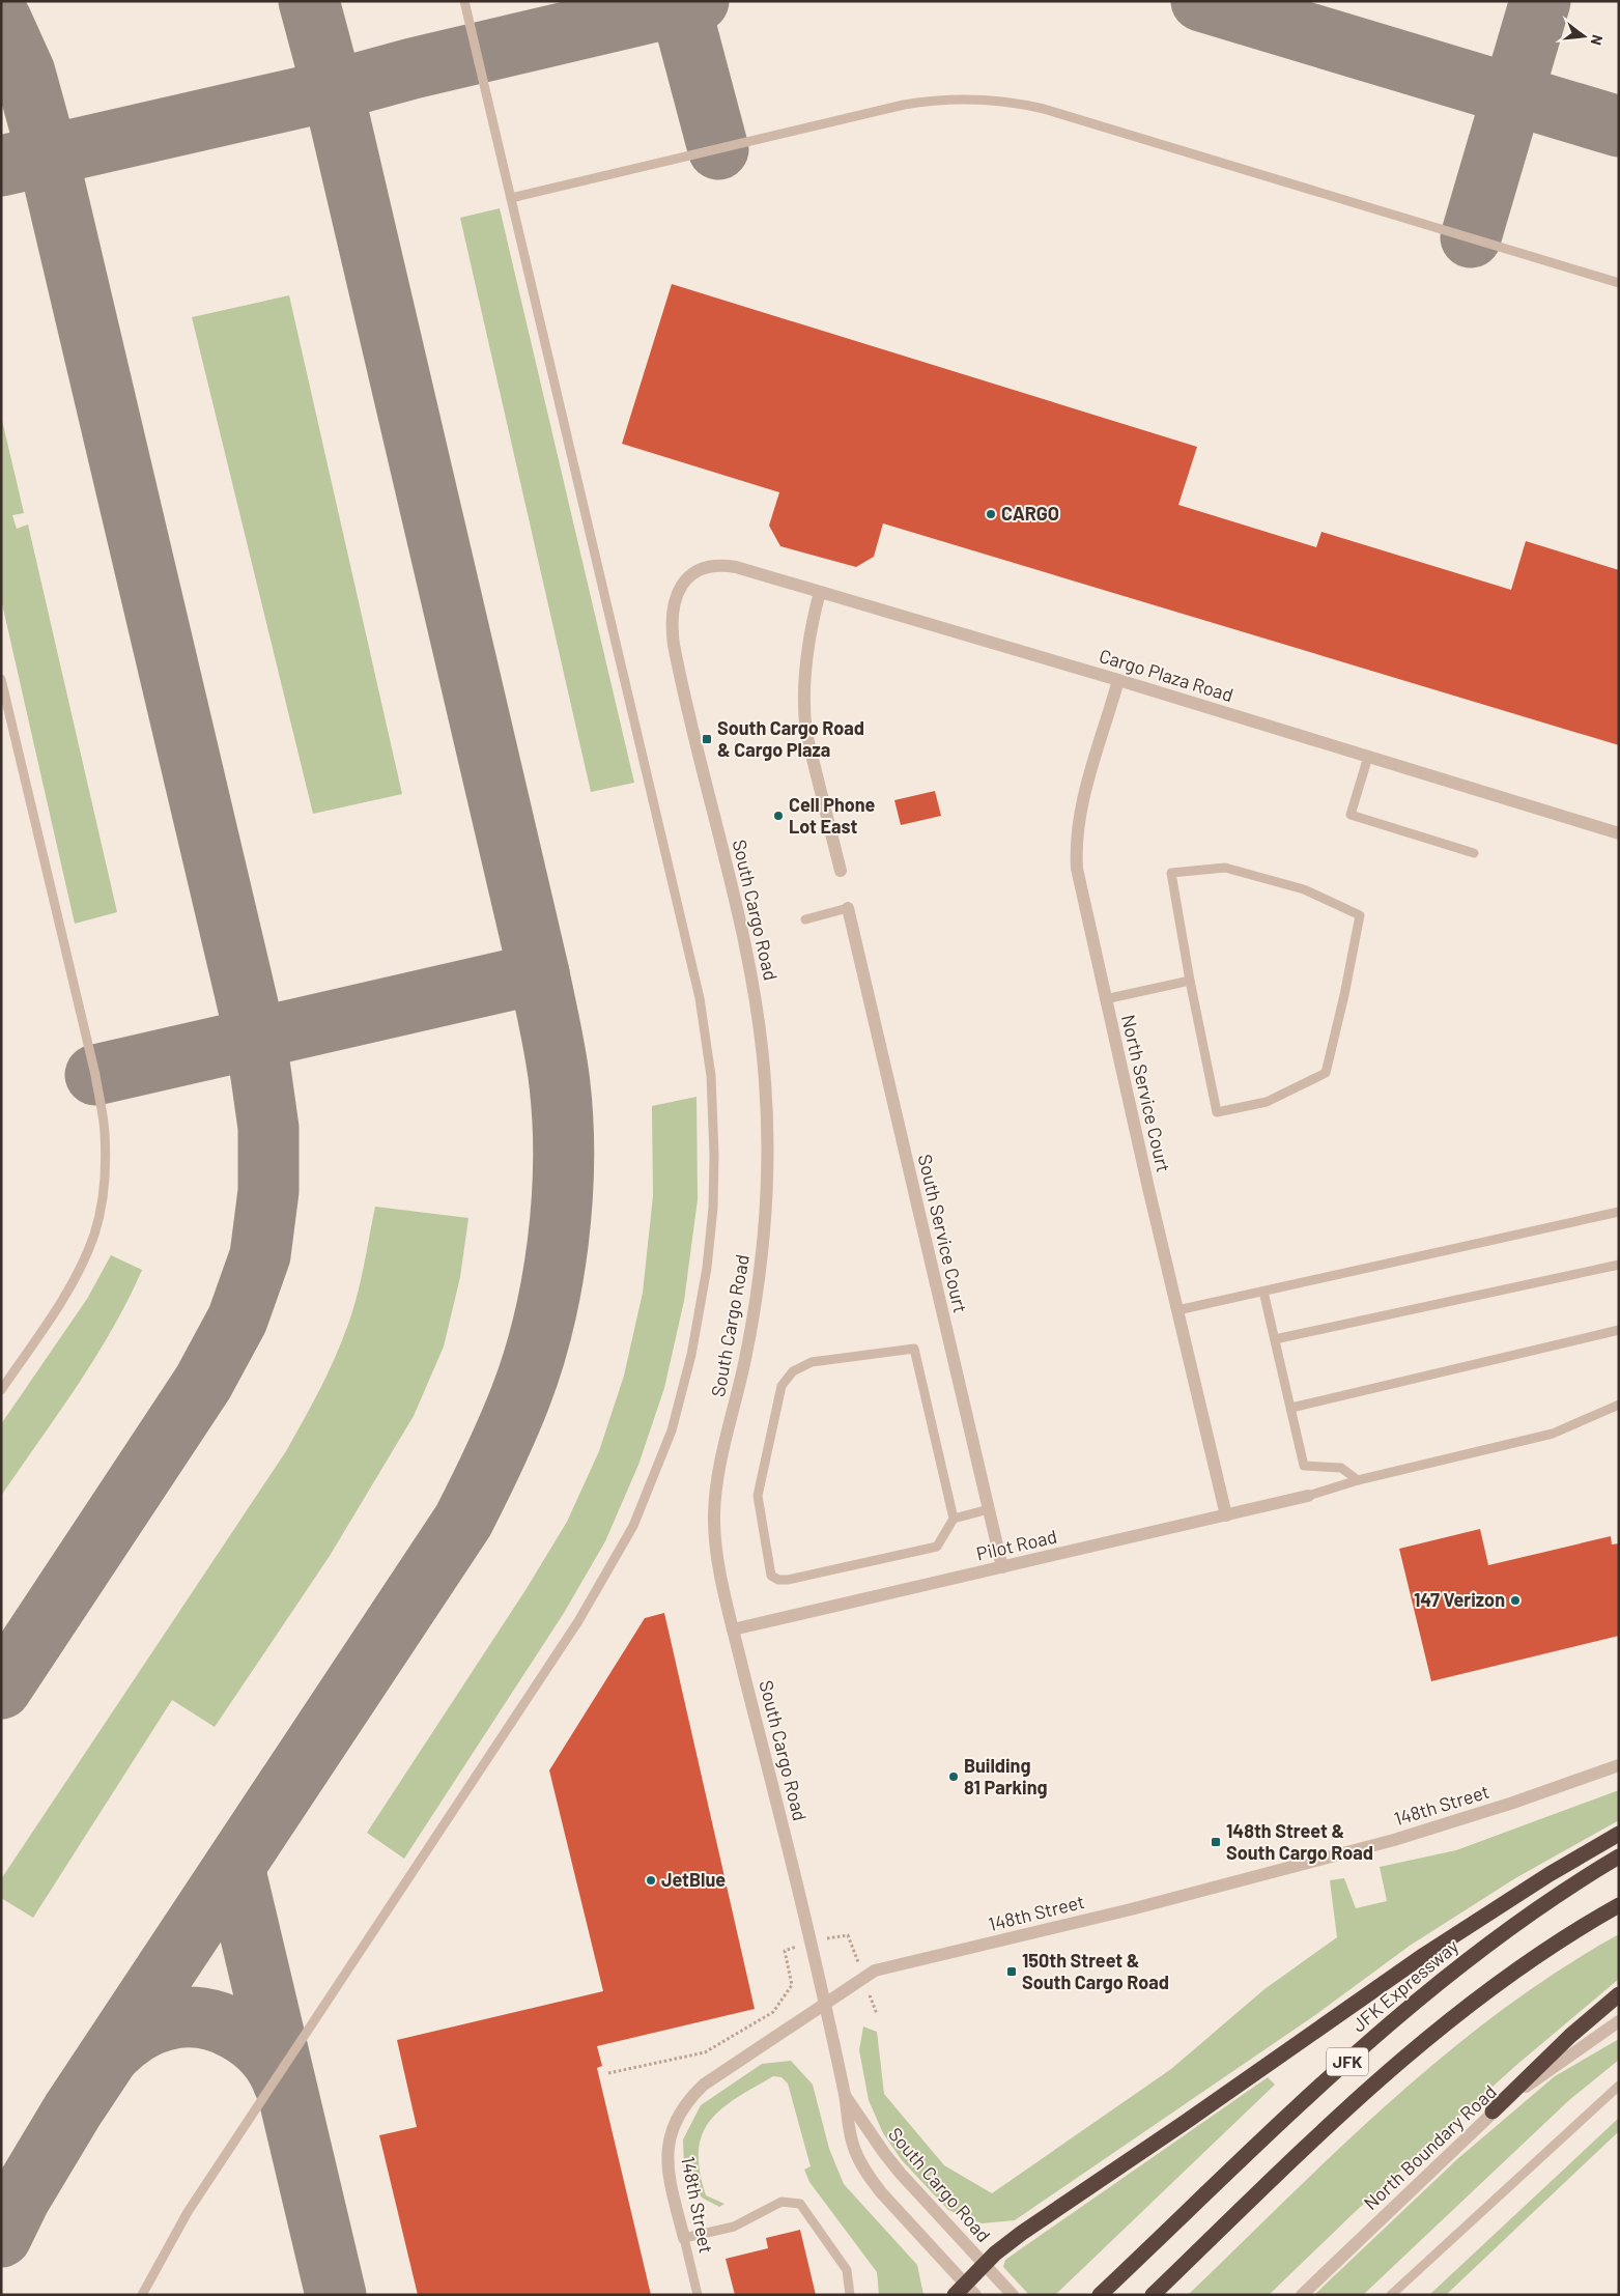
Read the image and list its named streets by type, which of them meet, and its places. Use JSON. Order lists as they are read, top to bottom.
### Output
{
  "streets": {
    "highway": ["JFK Expressway", "JFK"],
    "street": [
      "Cargo Plaza Road",
      "South Cargo Road",
      "North Service Court",
      "South Service Court",
      "Pilot Road",
      "148th Street",
      "North Boundary Road"
    ]
  },
  "crossings": [
    ["Cargo Plaza Road", "South Cargo Road"],
    ["Cargo Plaza Road", "North Service Court"],
    ["South Cargo Road", "Pilot Road"],
    ["South Cargo Road", "148th Street"],
    ["North Service Court", "Pilot Road"],
    ["South Service Court", "Pilot Road"]
  ],
  "places": {
    "other": [
      "CARGO",
      "Cell Phone Lot East",
      "147 Verizon",
      "Building 81 Parking",
      "JetBlue"
    ],
    "transit": ["South Cargo Road & Cargo Plaza", "148th Street & South Cargo Road", "150th Street & South Cargo Road"]
  },
  "north": "right"
}
